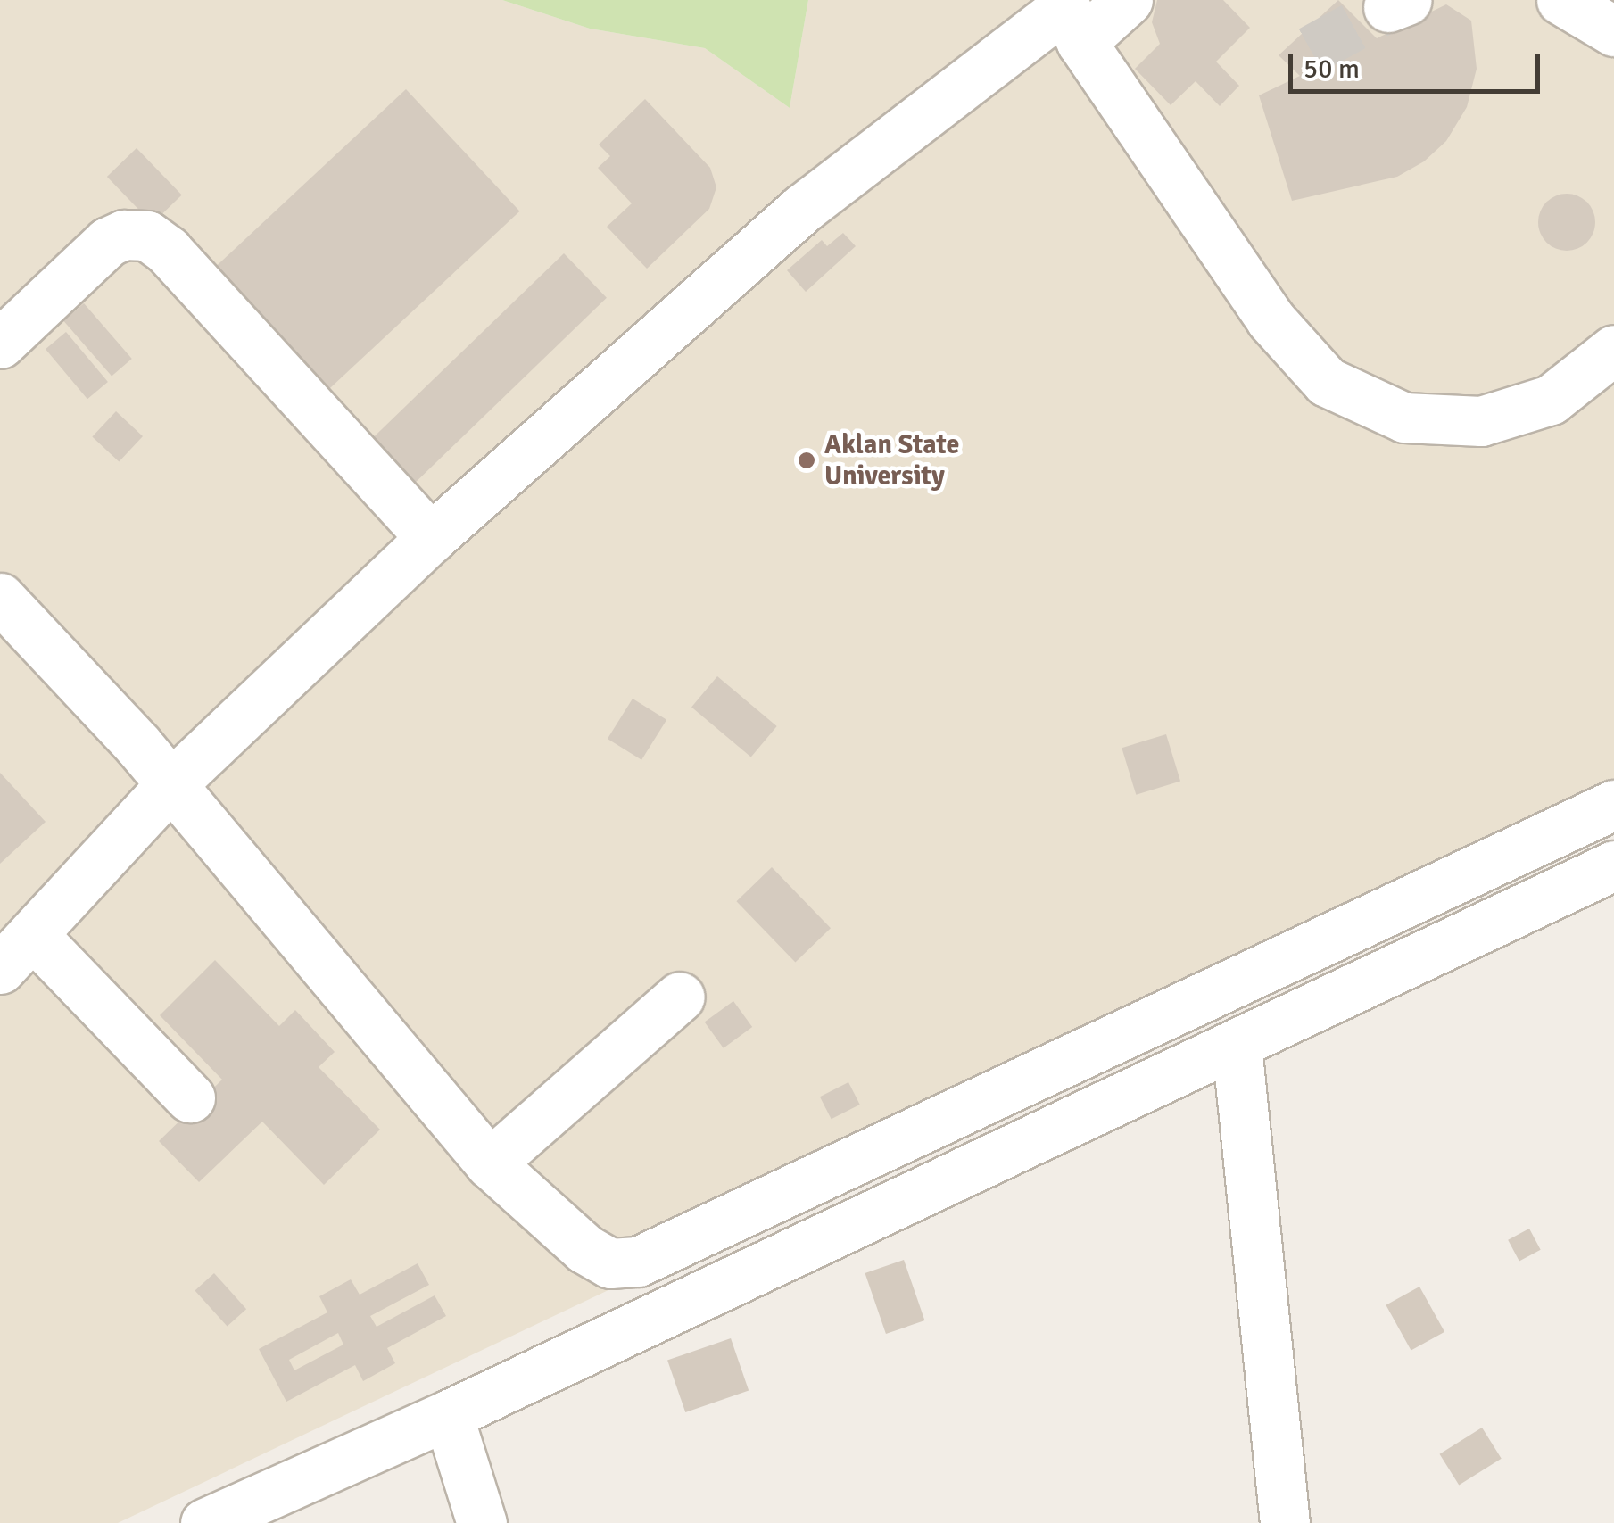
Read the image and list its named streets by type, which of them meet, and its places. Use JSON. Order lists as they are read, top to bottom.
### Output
{
  "places": ["Aklan State University"],
  "scale_bar": "50 m"
}
